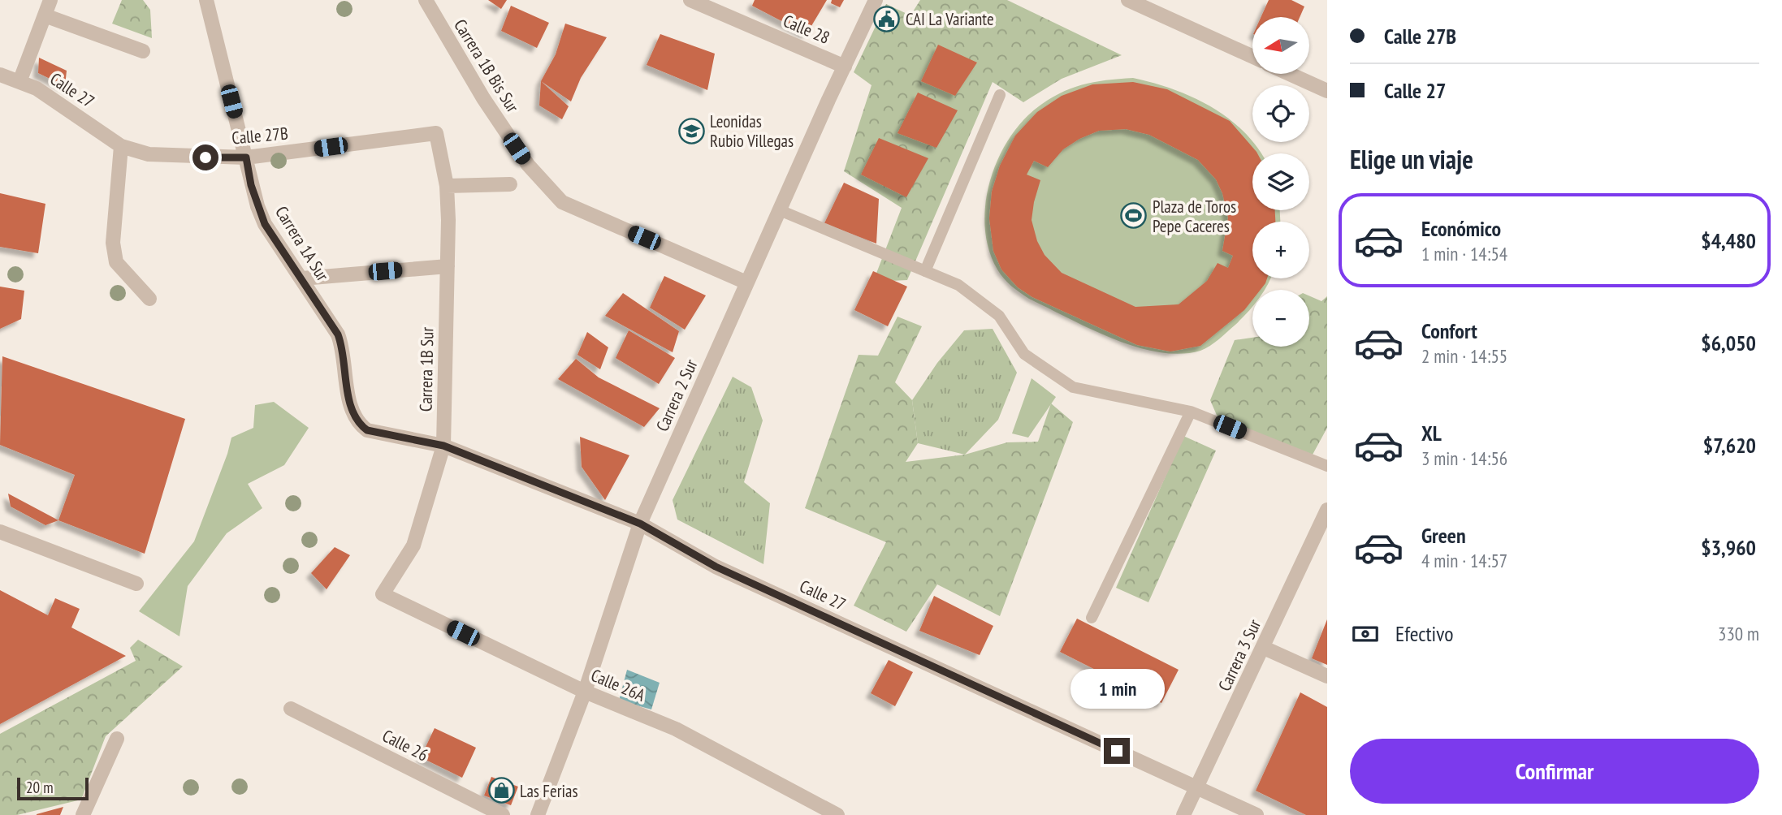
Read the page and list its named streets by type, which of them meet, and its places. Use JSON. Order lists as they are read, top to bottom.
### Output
{
  "streets": {
    "street": [
      "Calle 28",
      "Carrera 1B Bis Sur",
      "Calle 27",
      "Calle 27B",
      "Carrera 1A Sur",
      "Carrera 1B Sur",
      "Carrera 2 Sur",
      "Carrera 3 Sur",
      "Calle 26A",
      "Calle 26"
    ]
  },
  "crossings": [
    ["Calle 28", "Carrera 2 Sur"],
    ["Carrera 1B Bis Sur", "Carrera 2 Sur"],
    ["Calle 27", "Calle 27B"],
    ["Calle 27", "Carrera 1A Sur"],
    ["Calle 27", "Carrera 1B Sur"],
    ["Calle 27", "Carrera 2 Sur"],
    ["Calle 27", "Carrera 3 Sur"],
    ["Calle 27B", "Carrera 1A Sur"],
    ["Calle 27B", "Carrera 1B Sur"],
    ["Carrera 1B Sur", "Calle 26A"],
    ["Carrera 2 Sur", "Calle 26A"]
  ],
  "places": {
    "public building": ["CAI La Variante"],
    "school or university": ["Leonidas Rubio Villegas"],
    "sports": ["Plaza de Toros Pepe Caceres"],
    "shop": ["Las Ferias"]
  },
  "scale_bar": "20 m",
  "north": "left",
  "page": {
    "banner": ["Calle 27B", "Calle 27"],
    "map_buttons": ["+", "−"],
    "heading": "Elige un viaje",
    "list": [
      {
        "name": "Económico",
        "note": "1 min · 14:54",
        "value": "$4,480"
      },
      {
        "name": "Confort",
        "note": "2 min · 14:55",
        "value": "$6,050"
      },
      {
        "name": "XL",
        "note": "3 min · 14:56",
        "value": "$7,620"
      },
      {
        "name": "Green",
        "note": "4 min · 14:57",
        "value": "$3,960"
      }
    ],
    "pay": ["Efectivo", "330 m"],
    "bubble": "1 min",
    "buttons": "Confirmar",
    "scale": "20 m"
  }
}
